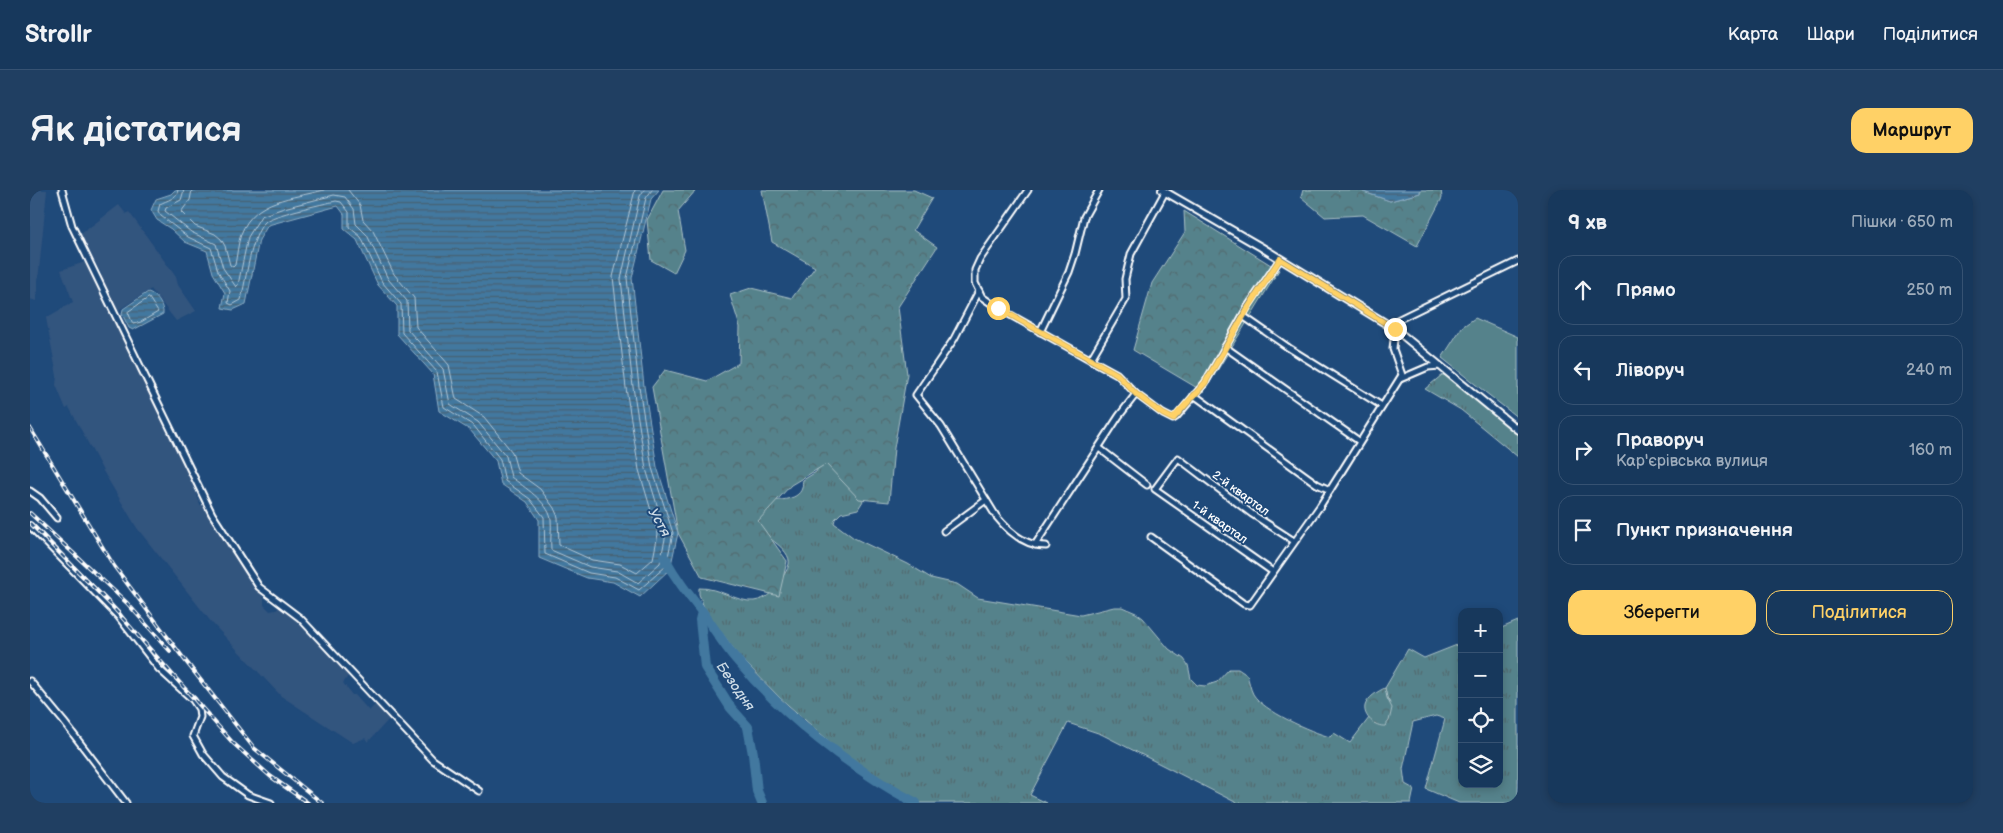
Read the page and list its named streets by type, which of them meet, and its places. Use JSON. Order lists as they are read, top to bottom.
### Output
{
  "streets": {
    "street": ["2-й квартал", "1-й квартал"]
  },
  "crossings": [
    ["2-й квартал", "1-й квартал"]
  ],
  "water": ["Устя", "Безодня"],
  "page": {
    "header": "Strollr",
    "nav": ["Карта", "Шари", "Поділитися"],
    "buttons": [
      "Маршрут",
      ["Зберегти", "Поділитися"]
    ],
    "title": "Як дістатися",
    "heading": ["9 хв", "Пішки · 650 m"],
    "list": [
      ["Прямо", "250 m"],
      ["Ліворуч", "240 m"],
      ["Праворуч", "Кар'єрівська вулиця", "160 m"],
      "Пункт призначення"
    ],
    "map_buttons": ["+", "−"]
  }
}
